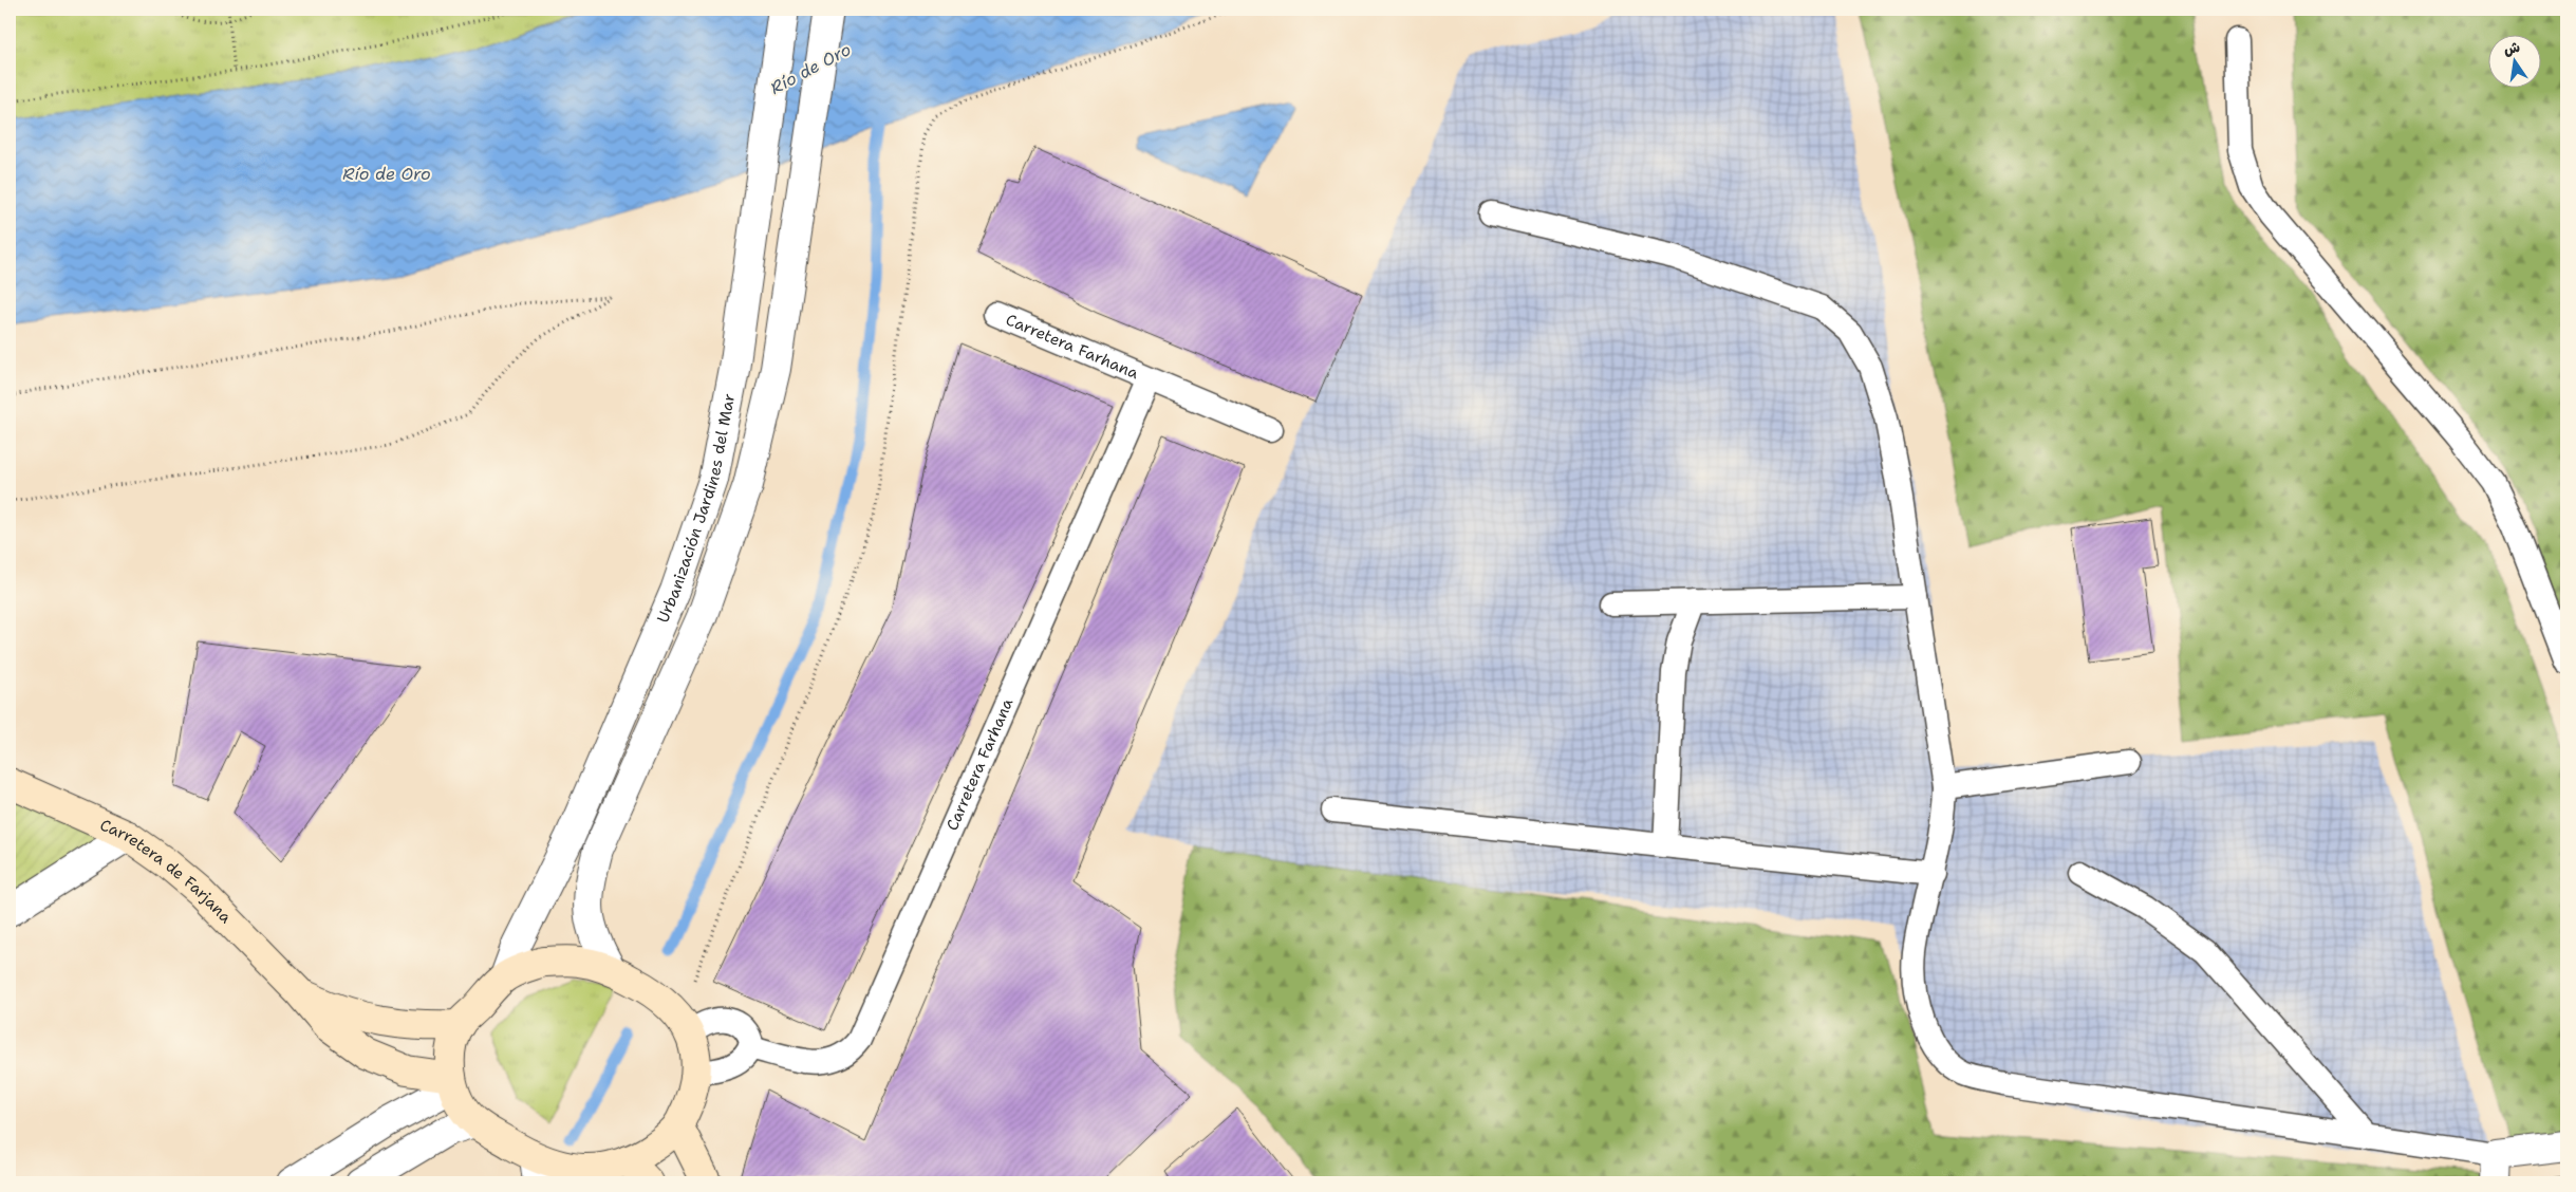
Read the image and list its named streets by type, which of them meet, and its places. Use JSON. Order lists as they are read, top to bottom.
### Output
{
  "streets": {
    "main road": ["Carretera de Farjana"],
    "street": ["Urbanización Jardines del Mar"],
    "lane": ["Carretera Farhana"]
  },
  "water": ["Río de Oro"],
  "north": "top"
}
